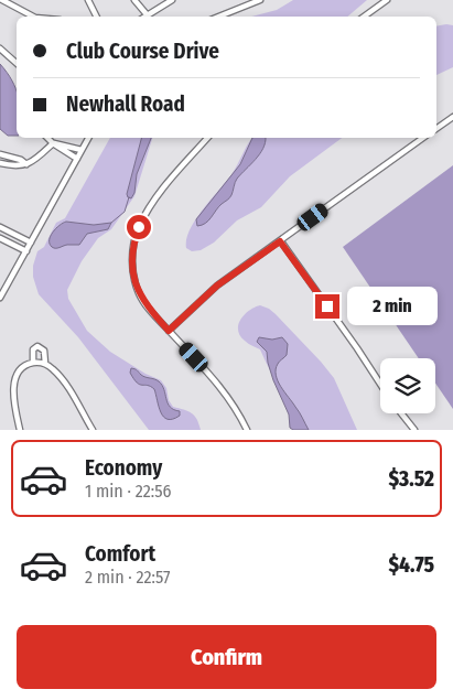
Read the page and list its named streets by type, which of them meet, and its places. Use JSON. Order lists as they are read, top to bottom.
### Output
{
  "page": {
    "banner": ["Club Course Drive", "Newhall Road"],
    "bubble": "2 min",
    "list": [
      {
        "name": "Economy",
        "note": "1 min · 22:56",
        "value": "$3.52"
      },
      {
        "name": "Comfort",
        "note": "2 min · 22:57",
        "value": "$4.75"
      }
    ],
    "buttons": "Confirm"
  }
}
